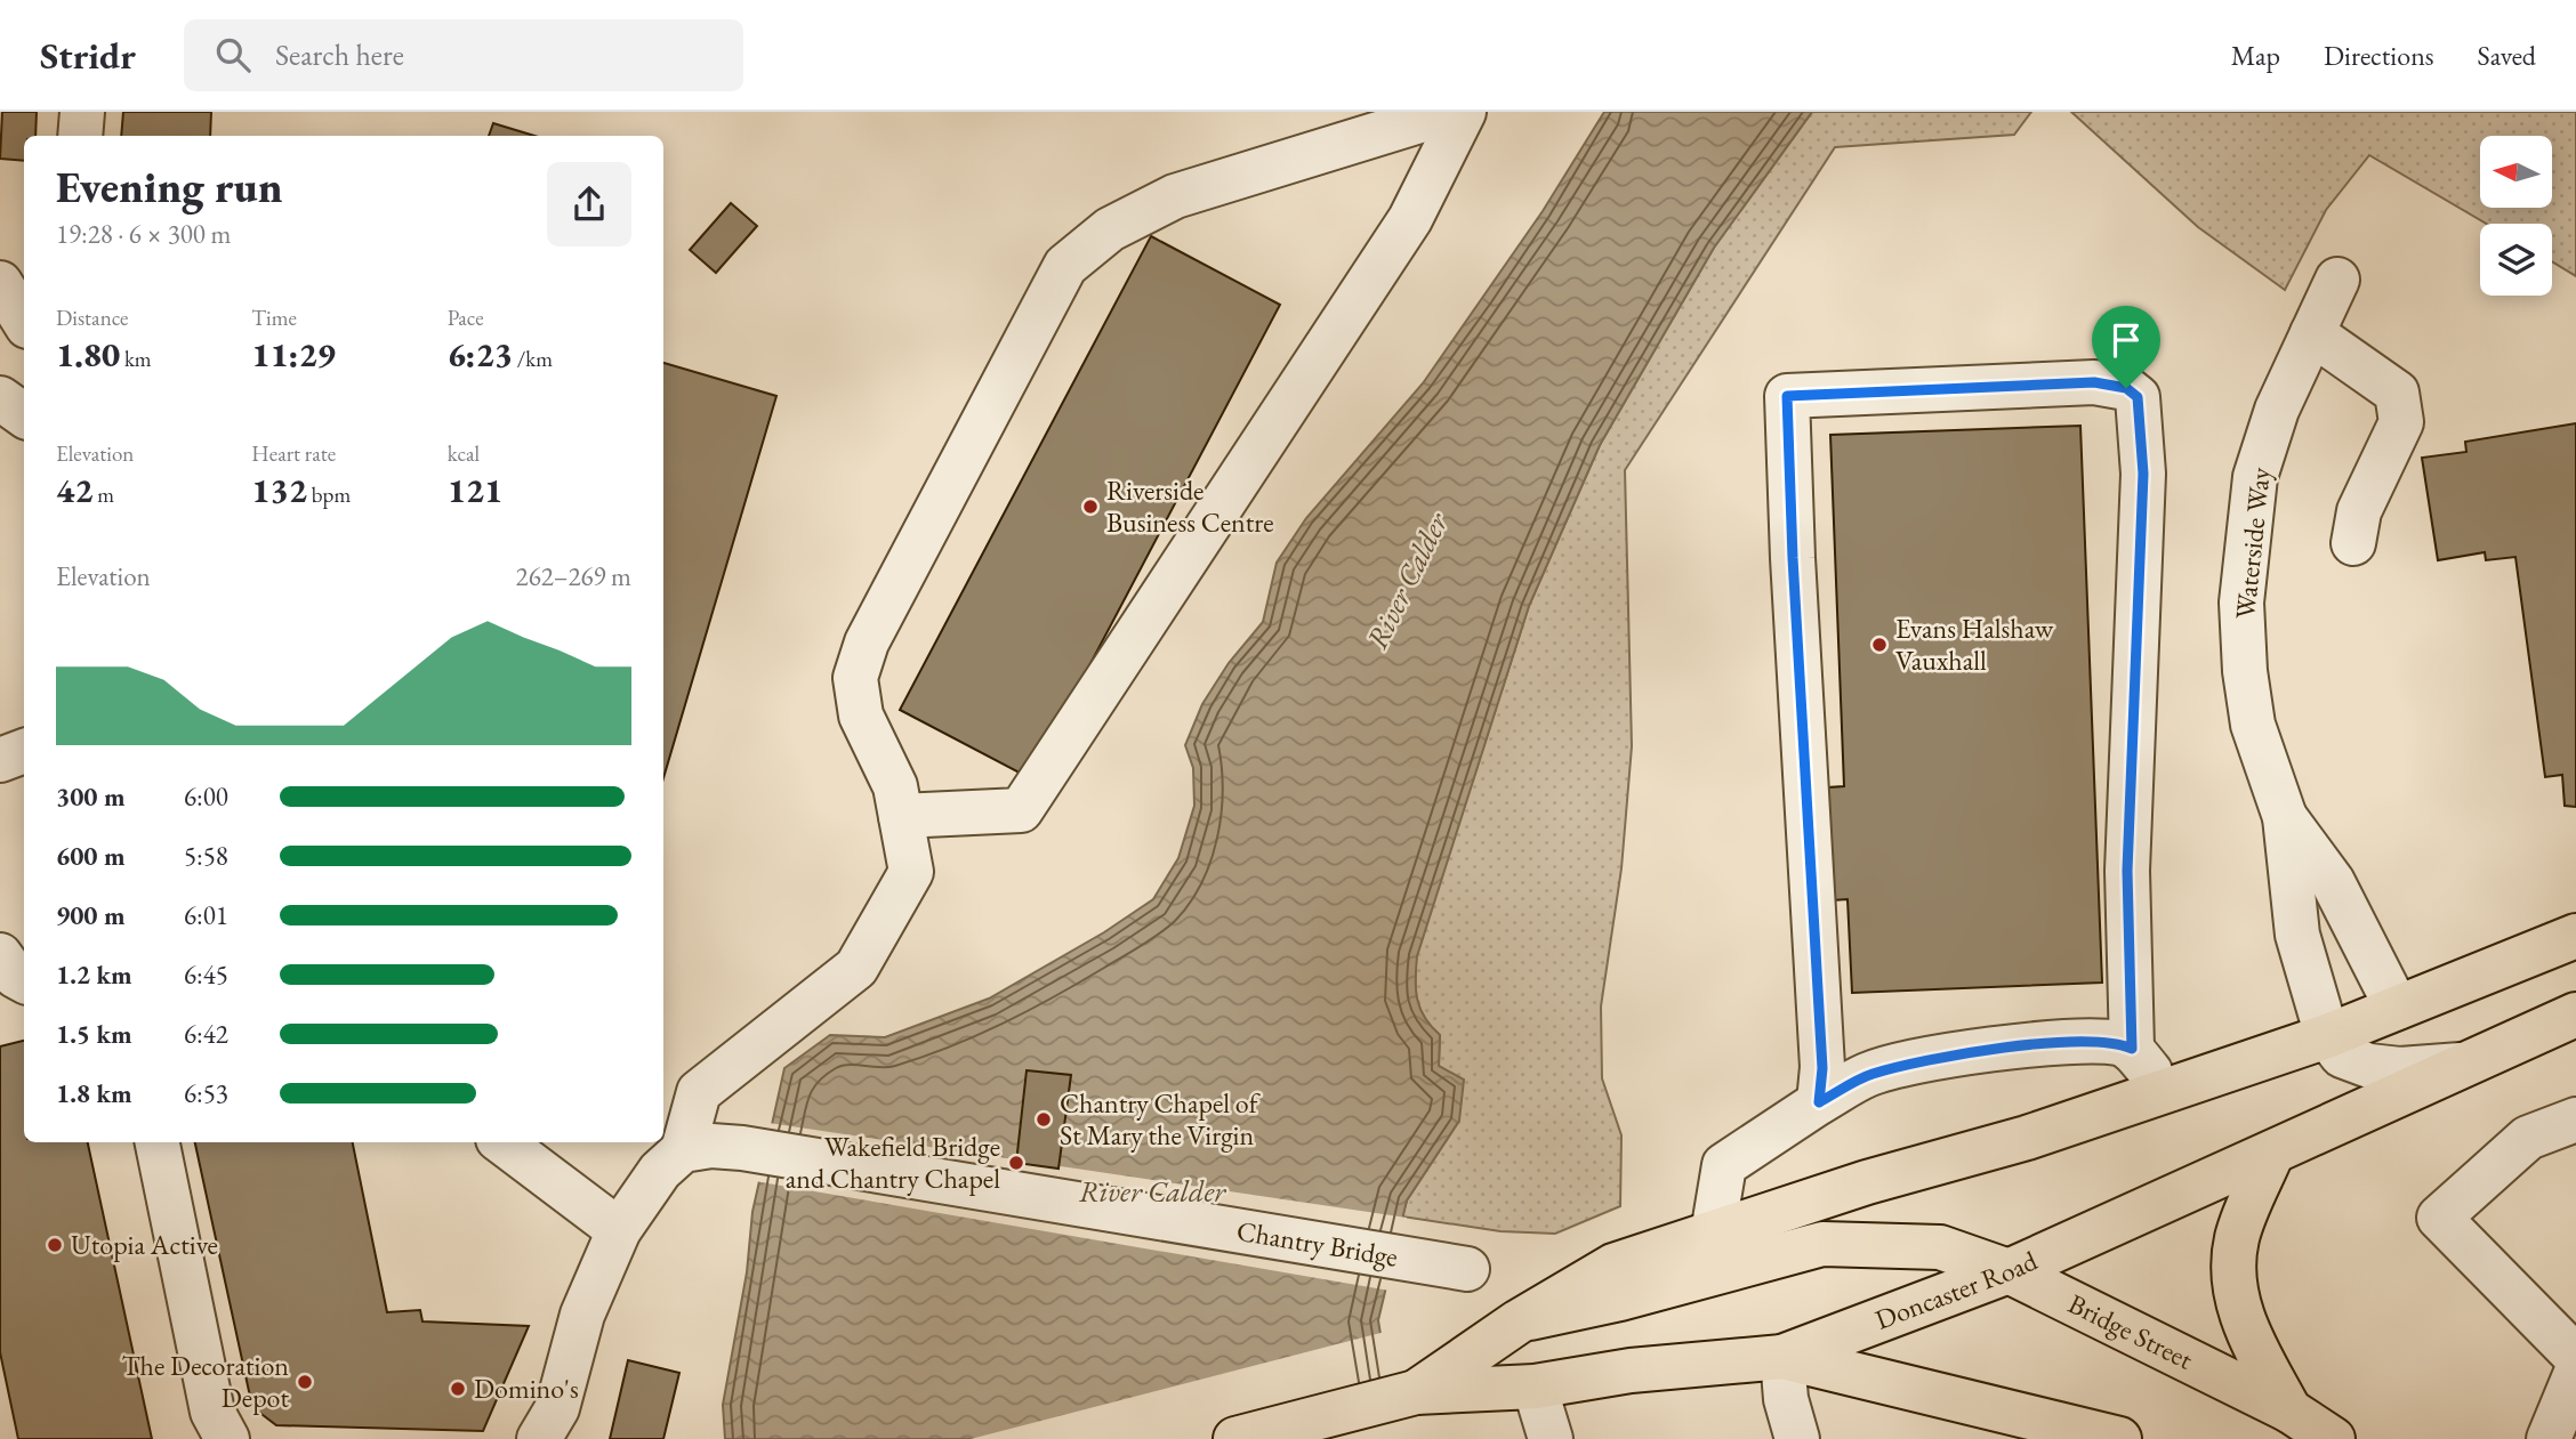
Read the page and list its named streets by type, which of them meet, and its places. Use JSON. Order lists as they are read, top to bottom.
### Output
{
  "streets": {
    "main road": ["Doncaster Road", "Bridge Street"],
    "street": ["Waterside Way", "Chantry Bridge"]
  },
  "crossings": [
    ["Doncaster Road", "Bridge Street"]
  ],
  "water": ["River Calder"],
  "places": [
    "Riverside Business Centre",
    "Evans Halshaw Vauxhall",
    "Chantry Chapel of St Mary the Virgin",
    "Wakefield Bridge and Chantry Chapel",
    "Utopia Active",
    "The Decoration Depot",
    "Domino's"
  ],
  "north": "left",
  "page": {
    "header": "Stridr",
    "search": "Search here",
    "nav": ["Map", "Directions", "Saved"],
    "heading": ["Evening run", "19:28 · 6 × 300 m"],
    "stats": [
      ["Distance", "1.80 km"],
      ["Time", "11:29"],
      ["Pace", "6:23 /km"],
      ["Elevation", "42 m"],
      ["Heart rate", "132 bpm"],
      ["kcal", "121"]
    ],
    "chart": ["Elevation", "262–269 m"],
    "list": [
      {
        "name": "300 m",
        "note": "6:00"
      },
      {
        "name": "600 m",
        "note": "5:58"
      },
      {
        "name": "900 m",
        "note": "6:01"
      },
      {
        "name": "1.2 km",
        "note": "6:45"
      },
      {
        "name": "1.5 km",
        "note": "6:42"
      },
      {
        "name": "1.8 km",
        "note": "6:53"
      }
    ]
  }
}
